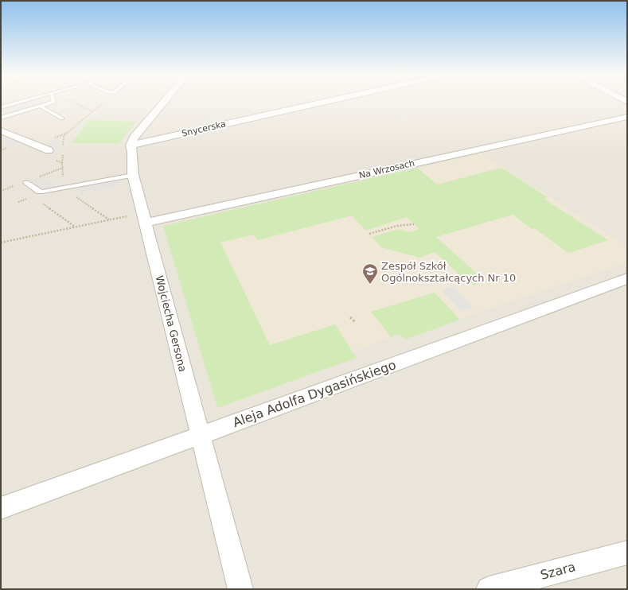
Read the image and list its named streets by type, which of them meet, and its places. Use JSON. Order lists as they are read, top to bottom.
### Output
{
  "streets": {
    "street": [
      "Snycerska",
      "Na Wrzosach",
      "Wojciecha Gersona",
      "Aleja Adolfa Dygasińskiego",
      "Szara"
    ]
  },
  "crossings": [
    ["Snycerska", "Wojciecha Gersona"],
    ["Na Wrzosach", "Wojciecha Gersona"],
    ["Wojciecha Gersona", "Aleja Adolfa Dygasińskiego"]
  ],
  "places": {
    "school or university": ["Zespół Szkół Ogólnokształcących Nr 10"]
  }
}
